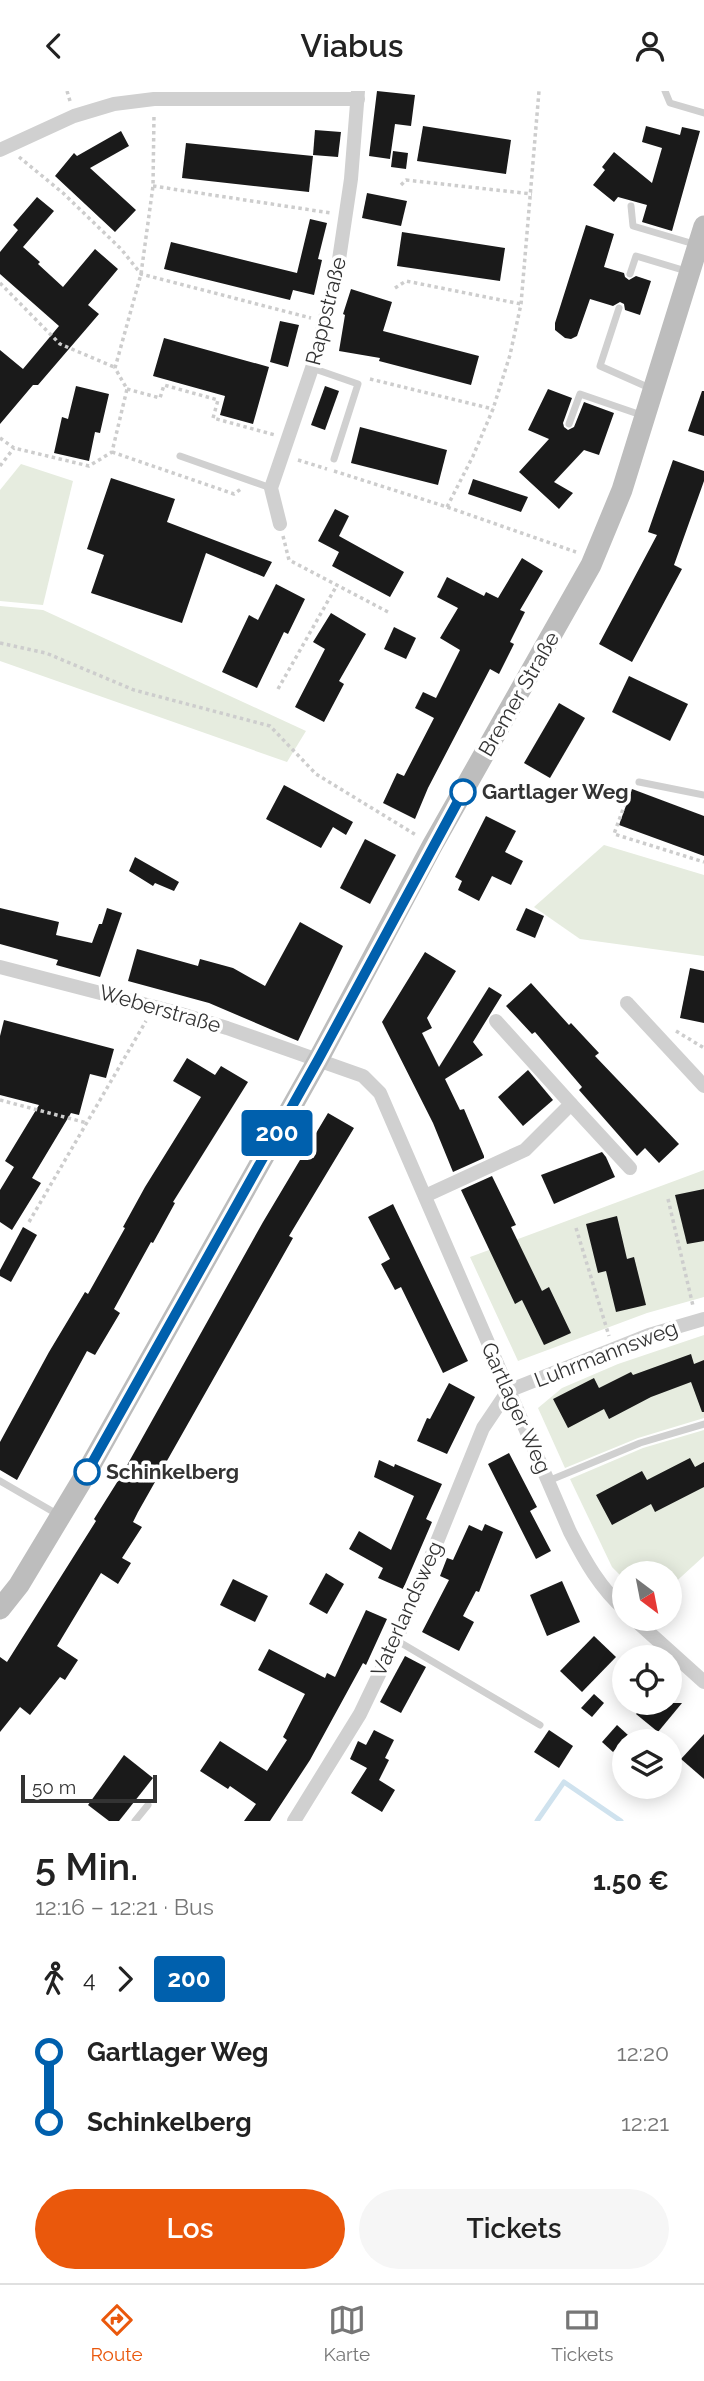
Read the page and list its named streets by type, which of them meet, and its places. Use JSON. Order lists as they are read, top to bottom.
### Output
{
  "streets": {
    "main road": ["Bremer Straße"],
    "street": [
      "Rappstraße",
      "Weberstraße",
      "Luhrmannsweg",
      "Gartlager Weg",
      "Vaterlandsweg"
    ]
  },
  "crossings": [
    ["Bremer Straße", "Weberstraße"],
    ["Bremer Straße", "Gartlager Weg"],
    ["Weberstraße", "Gartlager Weg"],
    ["Luhrmannsweg", "Gartlager Weg"],
    ["Luhrmannsweg", "Vaterlandsweg"],
    ["Gartlager Weg", "Vaterlandsweg"]
  ],
  "places": ["Gartlager Weg", "Schinkelberg"],
  "lines": ["bus line 200"],
  "scale_bar": "50 m",
  "north": "bottom right",
  "page": {
    "header": "Viabus",
    "on_map": "200",
    "scale": "50 m",
    "heading": ["5 Min.", "12:16 – 12:21 · Bus", "1.50 €"],
    "legs": ["4", "200"],
    "list": [
      {
        "name": "Gartlager Weg",
        "value": "12:20"
      },
      {
        "name": "Schinkelberg",
        "value": "12:21"
      }
    ],
    "buttons": ["Los", "Tickets"],
    "tabs": ["Route", "Karte", "Tickets"]
  }
}
